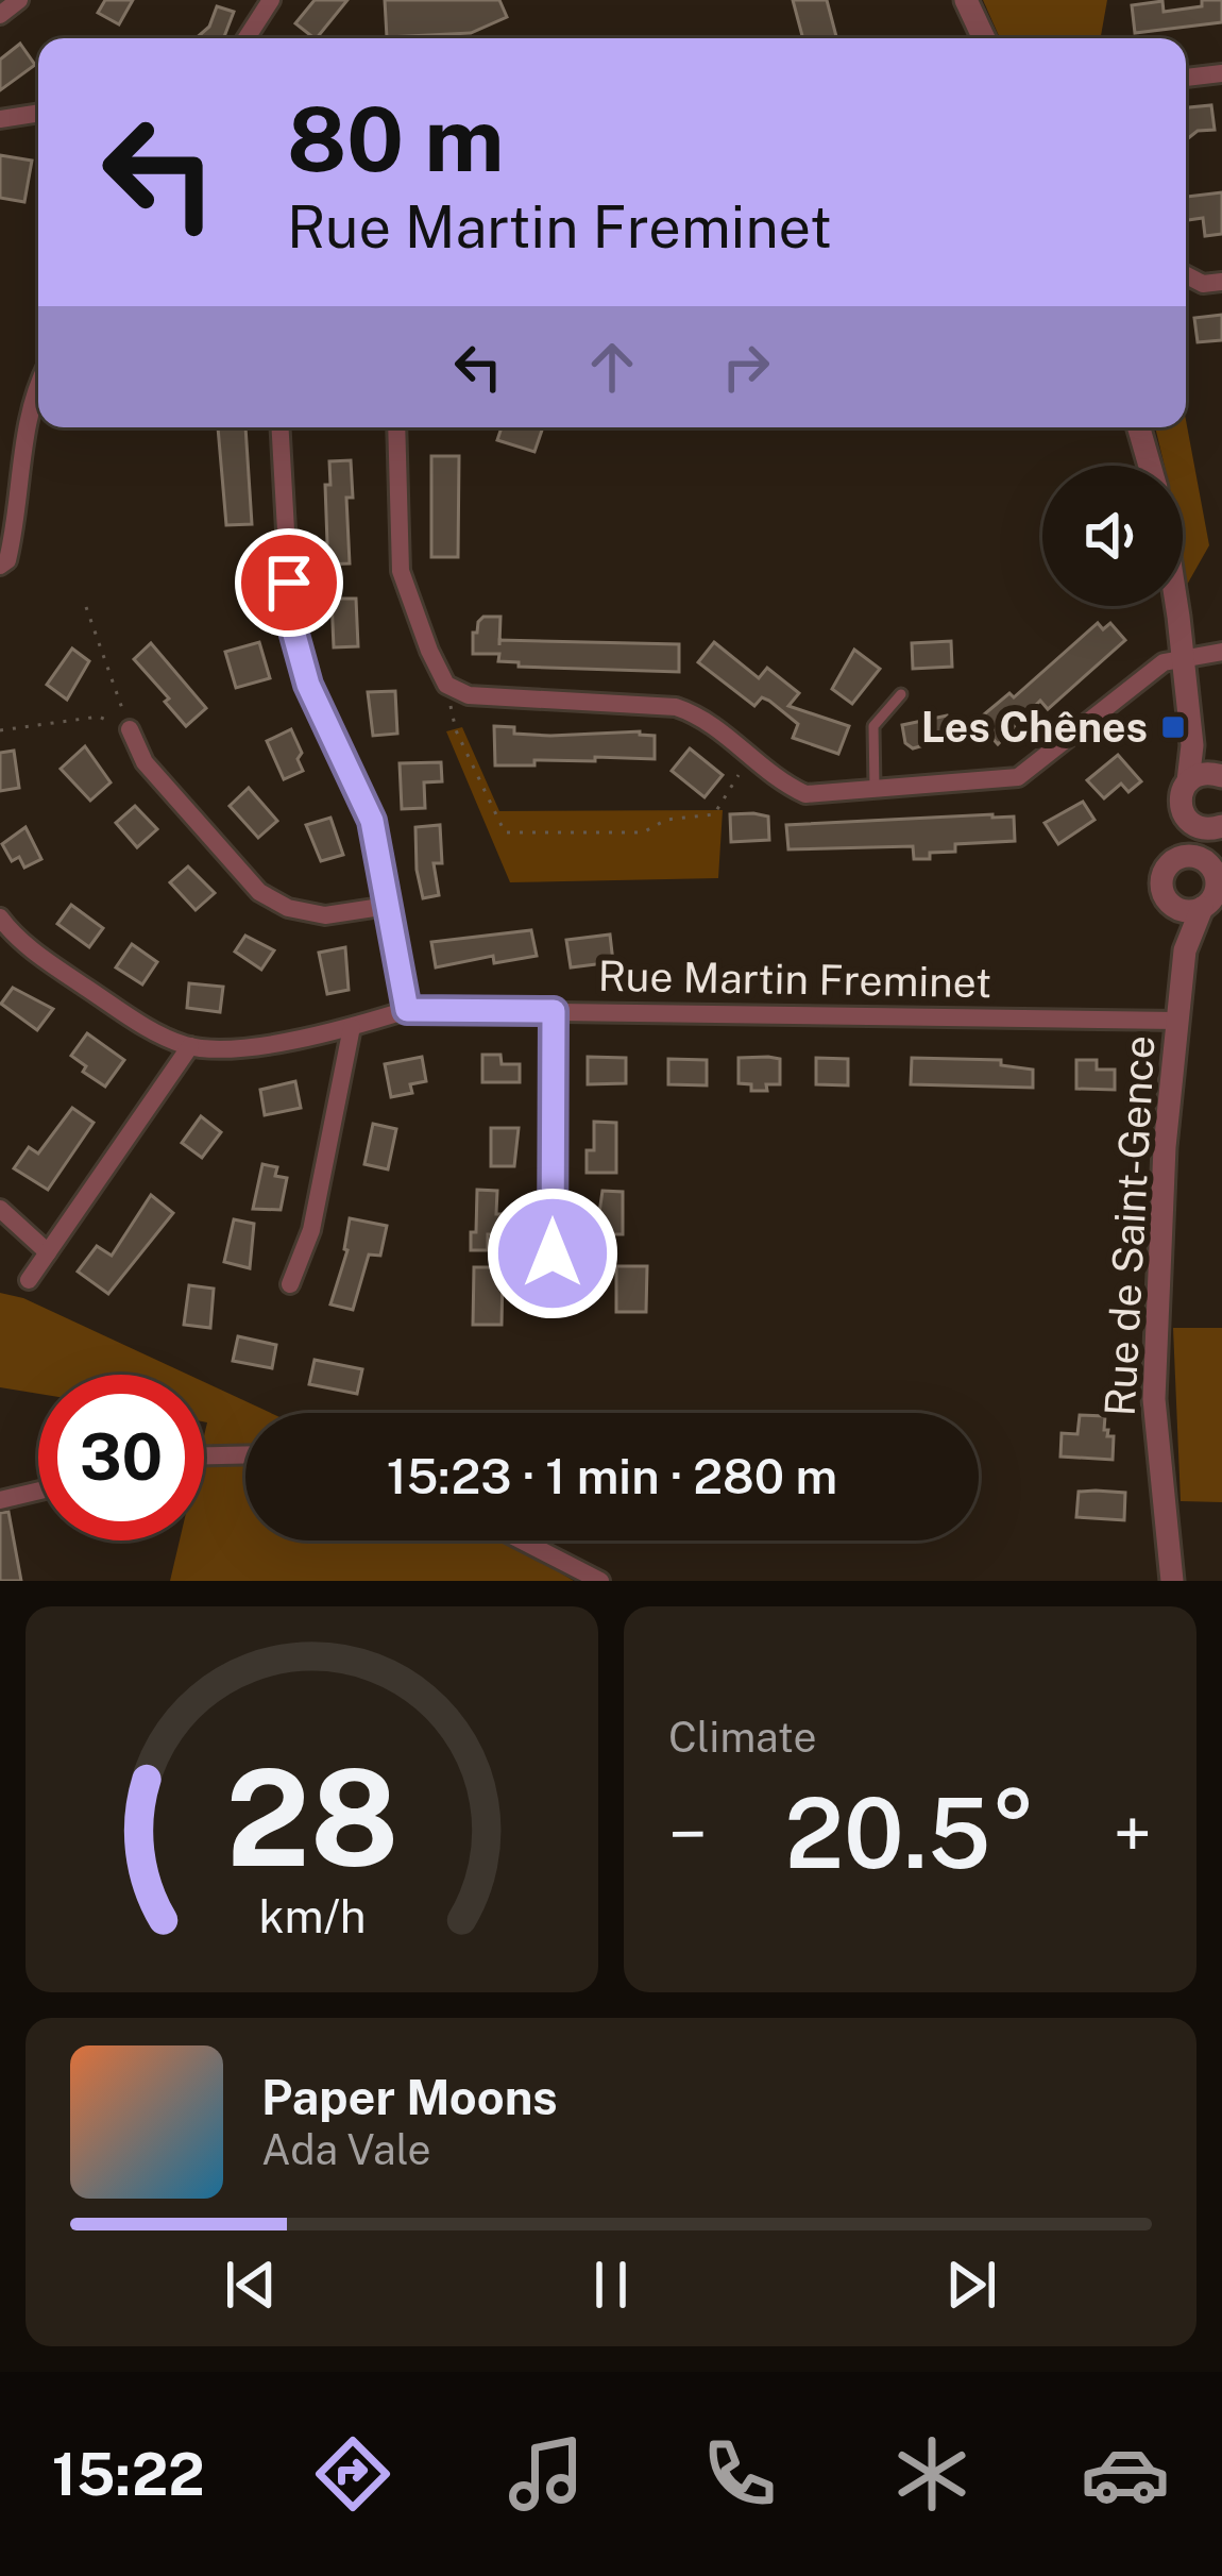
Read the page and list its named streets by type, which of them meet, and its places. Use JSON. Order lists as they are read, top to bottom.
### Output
{
  "streets": {
    "street": ["Rue Martin Freminet", "Rue de Saint-Gence"]
  },
  "crossings": [
    ["Rue Martin Freminet", "Rue de Saint-Gence"]
  ],
  "places": {
    "transit": ["Les Chênes"]
  },
  "page": {
    "turn": ["80 m", "Rue Martin Freminet"],
    "limit": "30",
    "trip": "15:23 · 1 min · 280 m",
    "tile": "Climate",
    "heat": ["−", "20.5°", "+"],
    "song": ["Paper Moons", "Ada Vale"],
    "tabs": "15:22",
    "gauge": ["28", "km/h"]
  }
}
